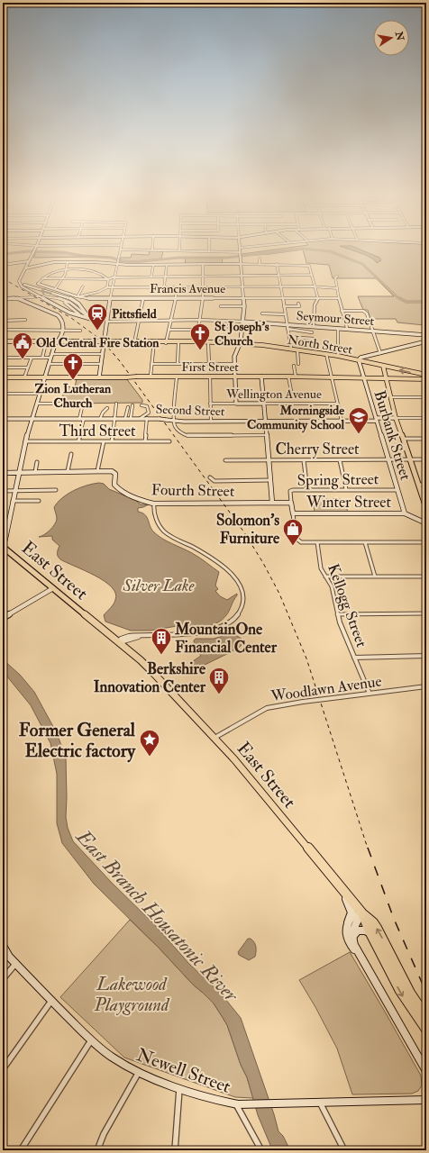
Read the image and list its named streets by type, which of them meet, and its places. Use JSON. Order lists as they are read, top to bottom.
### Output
{
  "streets": {
    "highway": ["East Street"],
    "main road": ["North Street", "First Street"],
    "street": [
      "Francis Avenue",
      "Seymour Street",
      "Wellington Avenue",
      "Second Street",
      "Third Street",
      "Burbank Street",
      "Cherry Street",
      "Spring Street",
      "Fourth Street",
      "Winter Street",
      "Kellogg Street",
      "Woodlawn Avenue",
      "Newell Street"
    ]
  },
  "crossings": [
    ["North Street", "Burbank Street"],
    ["First Street", "Burbank Street"],
    ["Second Street", "Burbank Street"],
    ["Burbank Street", "Cherry Street"],
    ["Burbank Street", "Spring Street"],
    ["Burbank Street", "Winter Street"],
    ["Spring Street", "Fourth Street"],
    ["East Street", "Woodlawn Avenue"],
    ["Kellogg Street", "Woodlawn Avenue"]
  ],
  "water": ["Silver Lake", "East Branch Housatonic River"],
  "parks": ["Lakewood Playground"],
  "places": {
    "station": ["Pittsfield"],
    "church": ["St Joseph's Church", "Zion Lutheran Church"],
    "public building": ["Old Central Fire Station"],
    "school or university": ["Morningside Community School"],
    "shop": ["Solomon's Furniture"],
    "building": ["MountainOne Financial Center", "Berkshire Innovation Center"],
    "place": ["Former General Electric factory"]
  },
  "north": "right"
}
